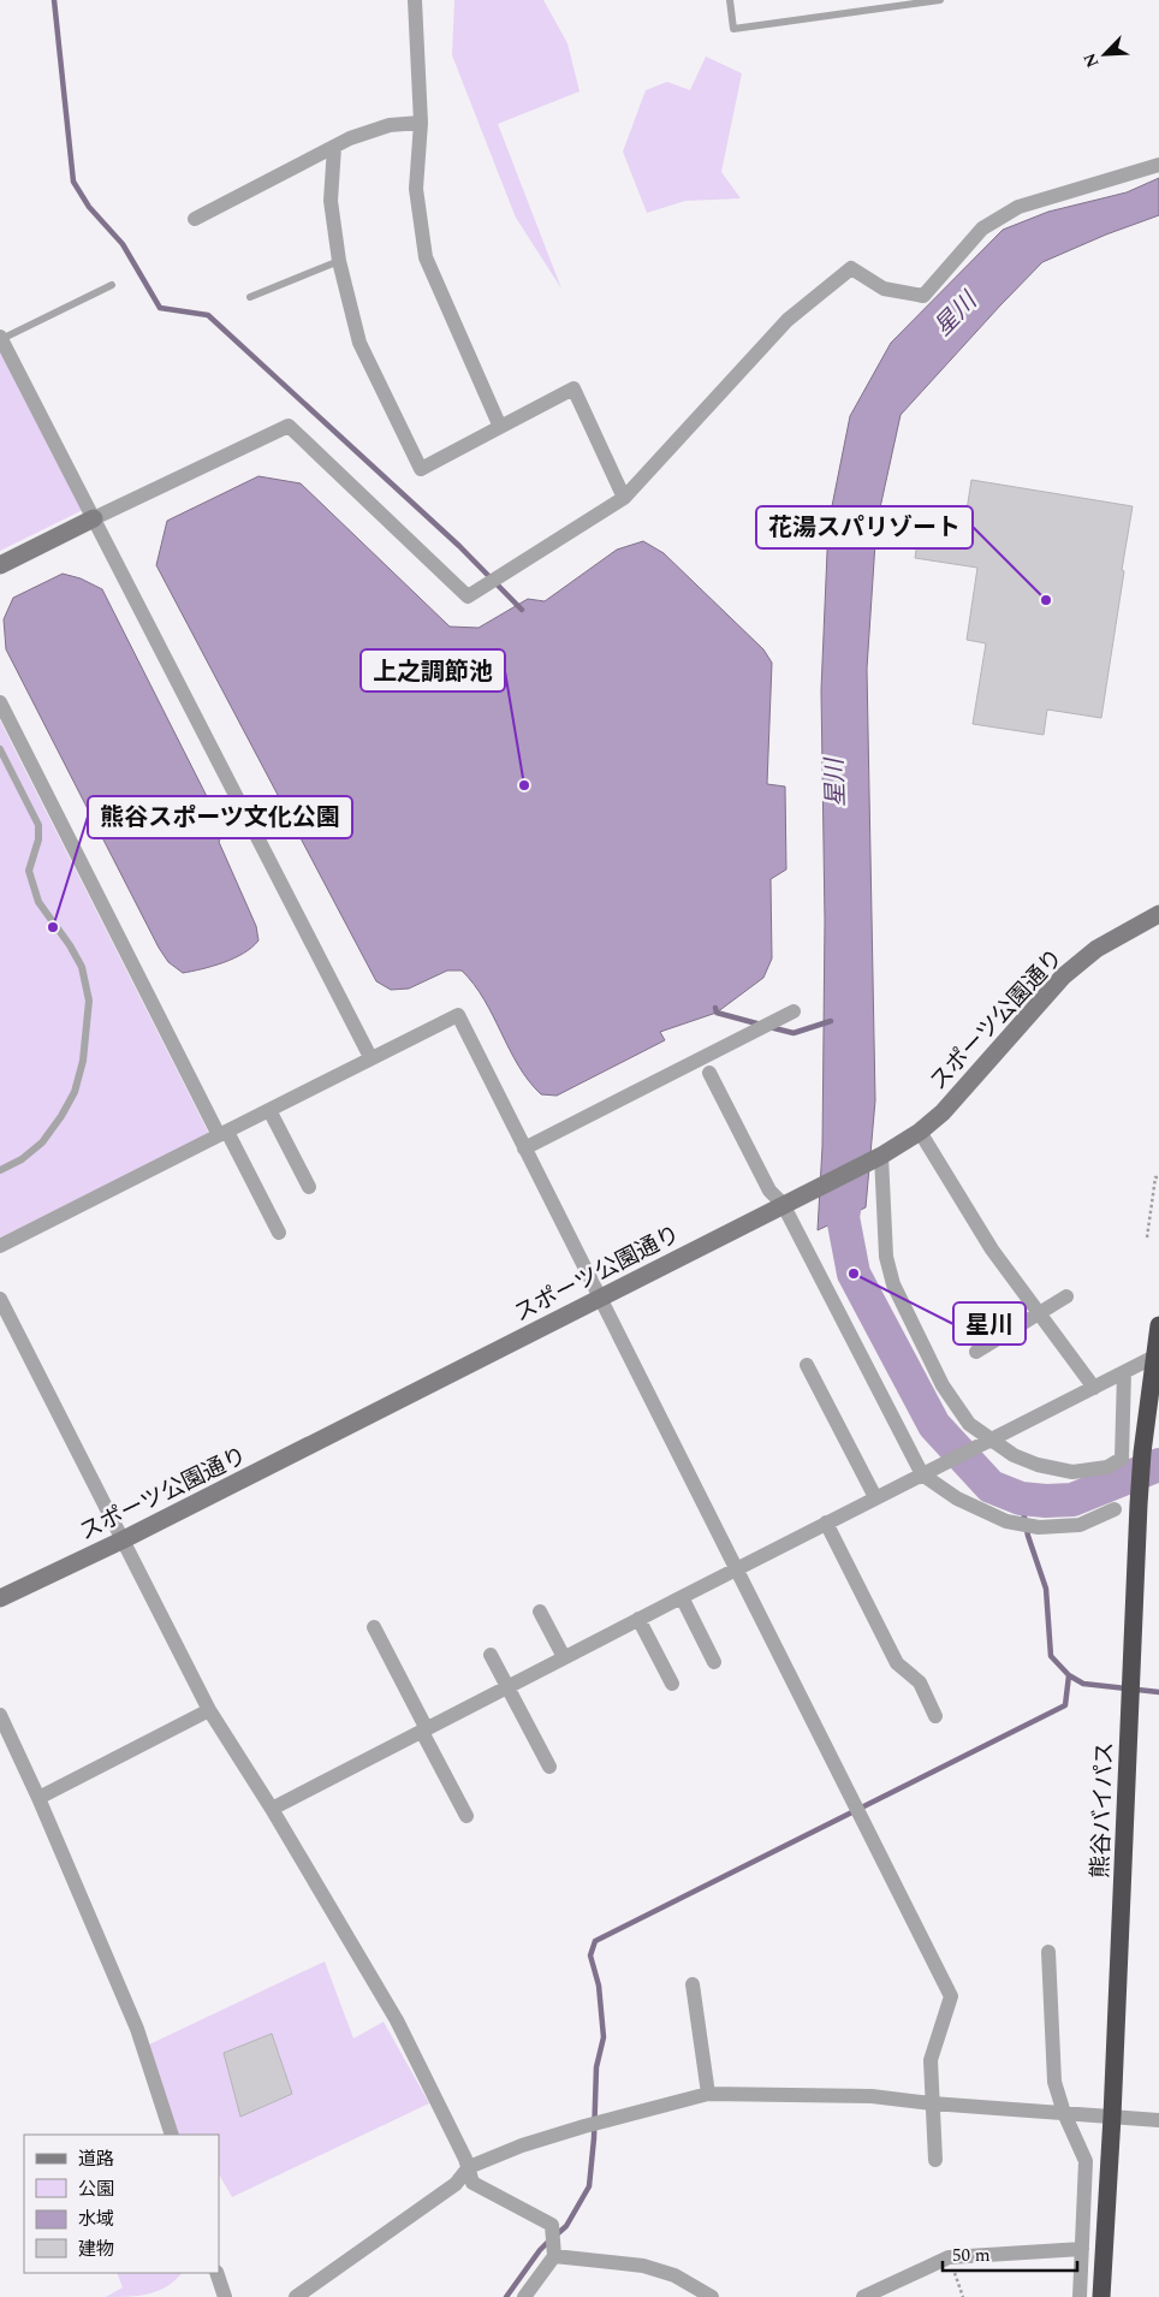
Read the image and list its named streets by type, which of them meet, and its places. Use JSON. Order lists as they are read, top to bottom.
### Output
{
  "streets": {
    "highway": ["熊谷バイパス"],
    "street": ["スポーツ公園通り"]
  },
  "water": ["星川"],
  "places": [
    "花湯スパリゾート",
    "上之調節池",
    "熊谷スポーツ文化公園",
    "星川"
  ],
  "legend": [
    "道路",
    "公園",
    "水域",
    "建物"
  ],
  "scale_bar": "50 m",
  "north": "bottom left"
}
